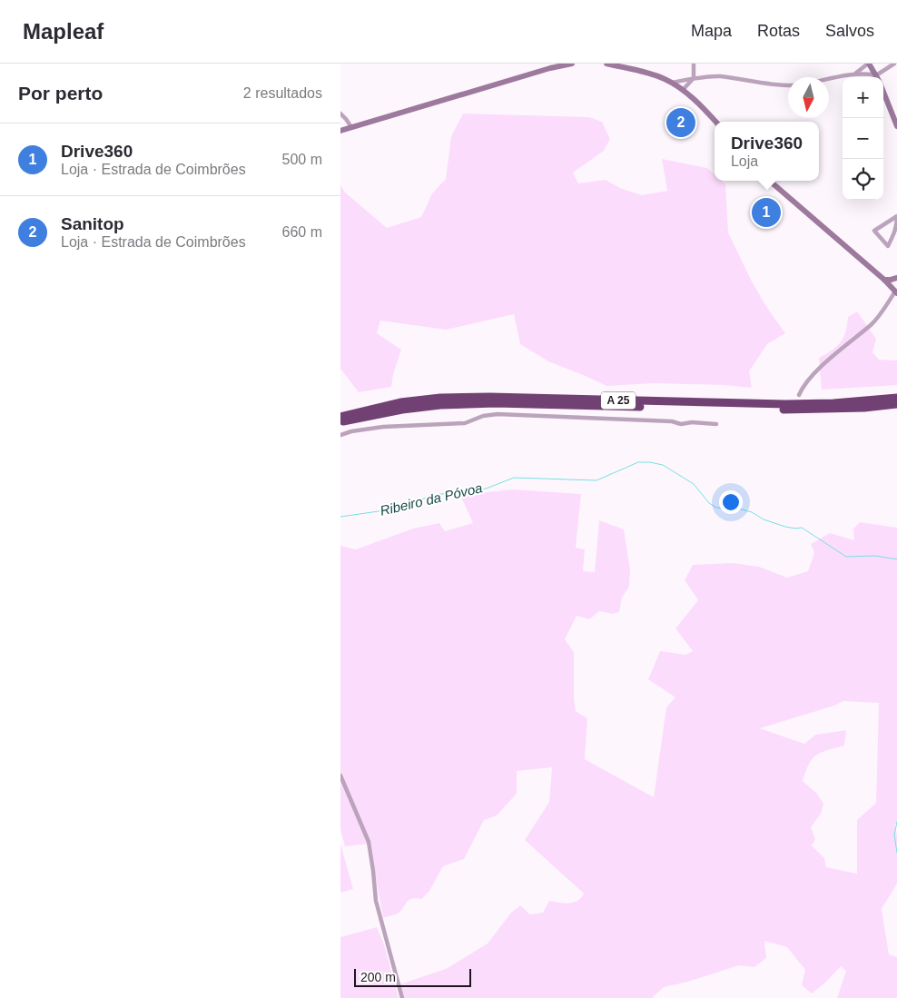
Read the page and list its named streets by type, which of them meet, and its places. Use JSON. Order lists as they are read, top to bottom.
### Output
{
  "streets": {
    "highway": ["A 25"]
  },
  "water": ["Ribeiro da Póvoa"],
  "scale_bar": "200 m",
  "north": "bottom",
  "page": {
    "header": "Mapleaf",
    "nav": ["Mapa", "Rotas", "Salvos"],
    "heading": ["Por perto", "2 resultados"],
    "map_buttons": ["+", "−"],
    "pins": ["2", "1"],
    "popup": ["Drive360", "Loja"],
    "list": [
      {
        "mark": "1",
        "name": "Drive360",
        "note": "Loja · Estrada de Coimbrões",
        "value": "500 m"
      },
      {
        "mark": "2",
        "name": "Sanitop",
        "note": "Loja · Estrada de Coimbrões",
        "value": "660 m"
      }
    ],
    "scale": "200 m"
  }
}
